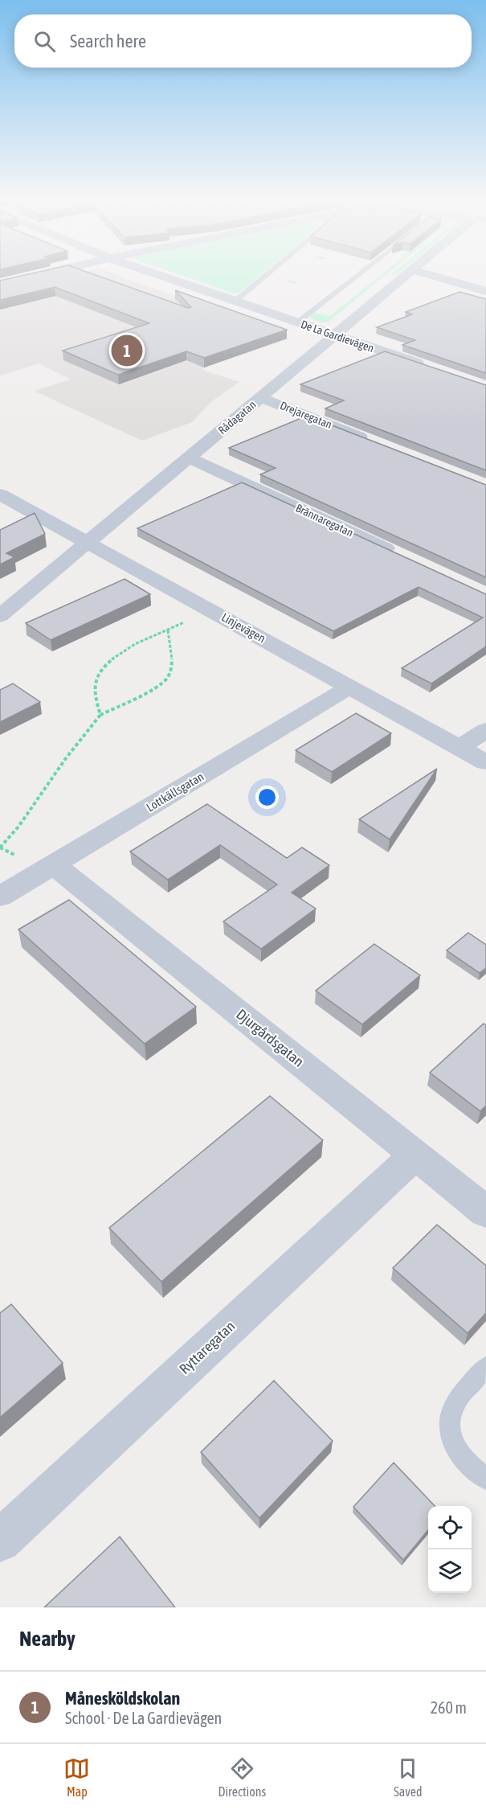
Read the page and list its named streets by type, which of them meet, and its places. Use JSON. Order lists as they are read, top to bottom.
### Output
{
  "streets": {
    "street": [
      "De La Gardievägen",
      "Drejaregatan",
      "Rådagatan",
      "Brännaregatan",
      "Linjevägen",
      "Lottkällsgatan",
      "Djurgårdsgatan",
      "Ryttaregatan"
    ]
  },
  "crossings": [
    ["De La Gardievägen", "Rådagatan"],
    ["Drejaregatan", "Rådagatan"],
    ["Rådagatan", "Brännaregatan"],
    ["Rådagatan", "Linjevägen"],
    ["Linjevägen", "Lottkällsgatan"],
    ["Lottkällsgatan", "Djurgårdsgatan"],
    ["Djurgårdsgatan", "Ryttaregatan"]
  ],
  "page": {
    "search": "Search here",
    "pins": "1",
    "heading": "Nearby",
    "list": [
      {
        "mark": "1",
        "name": "Månesköldskolan",
        "note": "School · De La Gardievägen",
        "value": "260 m"
      }
    ],
    "nav": ["Map", "Directions", "Saved"]
  }
}
